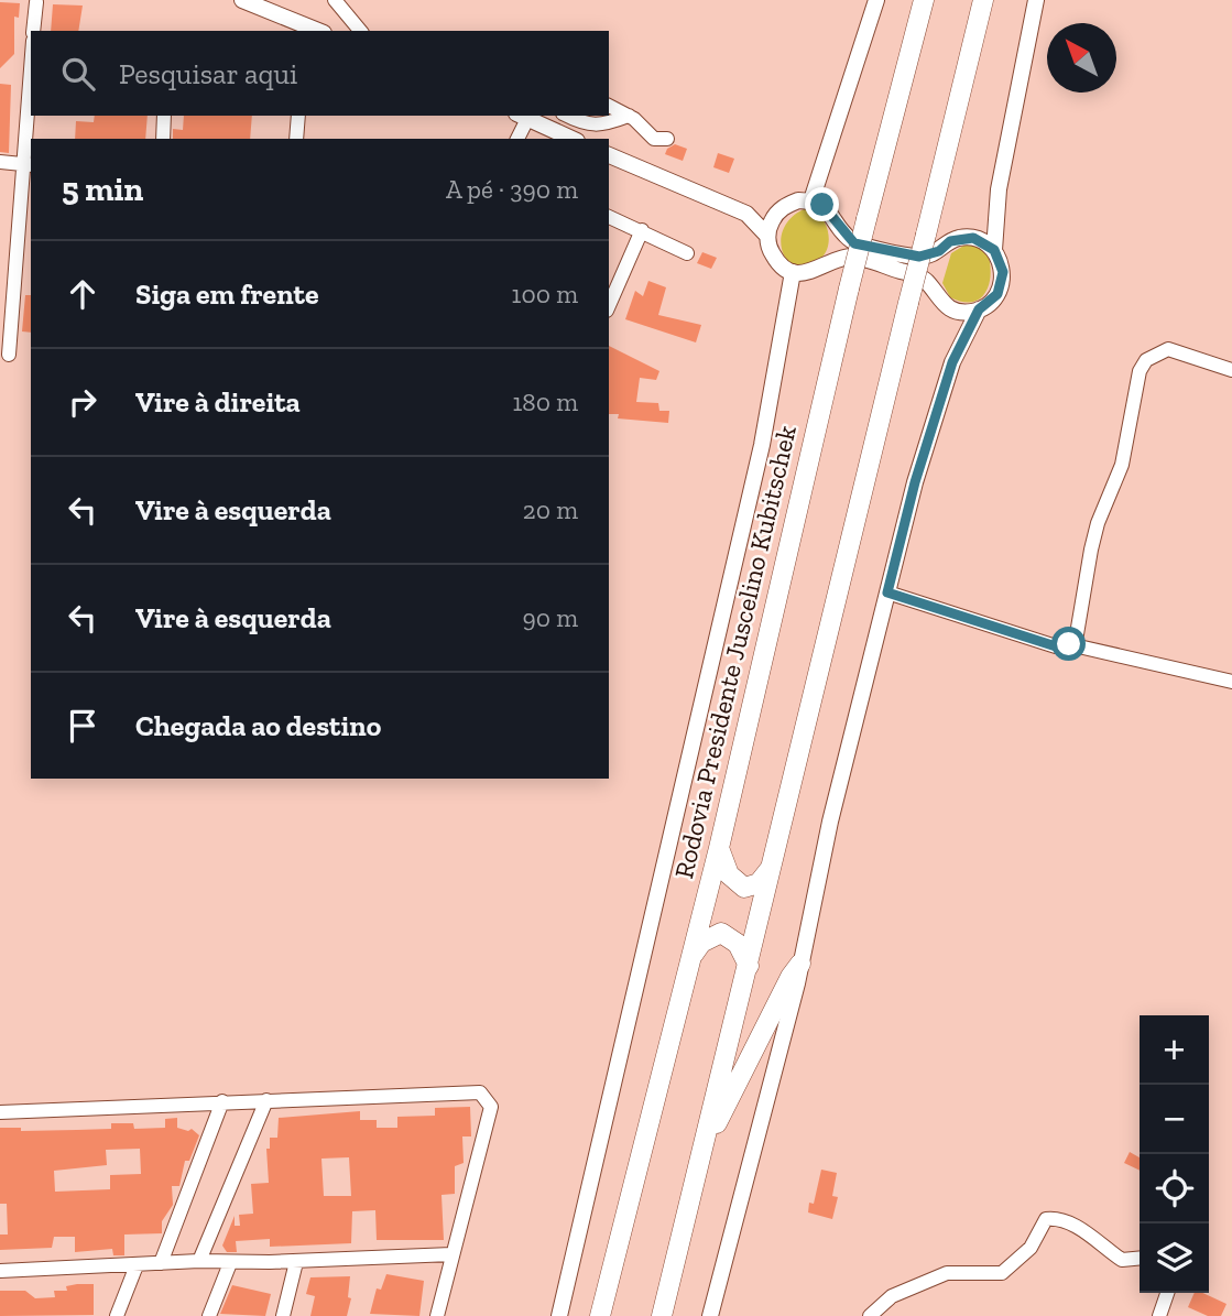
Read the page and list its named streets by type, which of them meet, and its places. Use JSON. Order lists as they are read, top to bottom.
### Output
{
  "streets": {
    "highway": ["Rodovia Presidente Juscelino Kubitschek"]
  },
  "north": "top left",
  "page": {
    "search": "Pesquisar aqui",
    "heading": ["5 min", "A pé · 390 m"],
    "list": [
      ["Siga em frente", "100 m"],
      ["Vire à direita", "180 m"],
      ["Vire à esquerda", "20 m"],
      ["Vire à esquerda", "90 m"],
      "Chegada ao destino"
    ],
    "map_buttons": ["+", "−"]
  }
}
